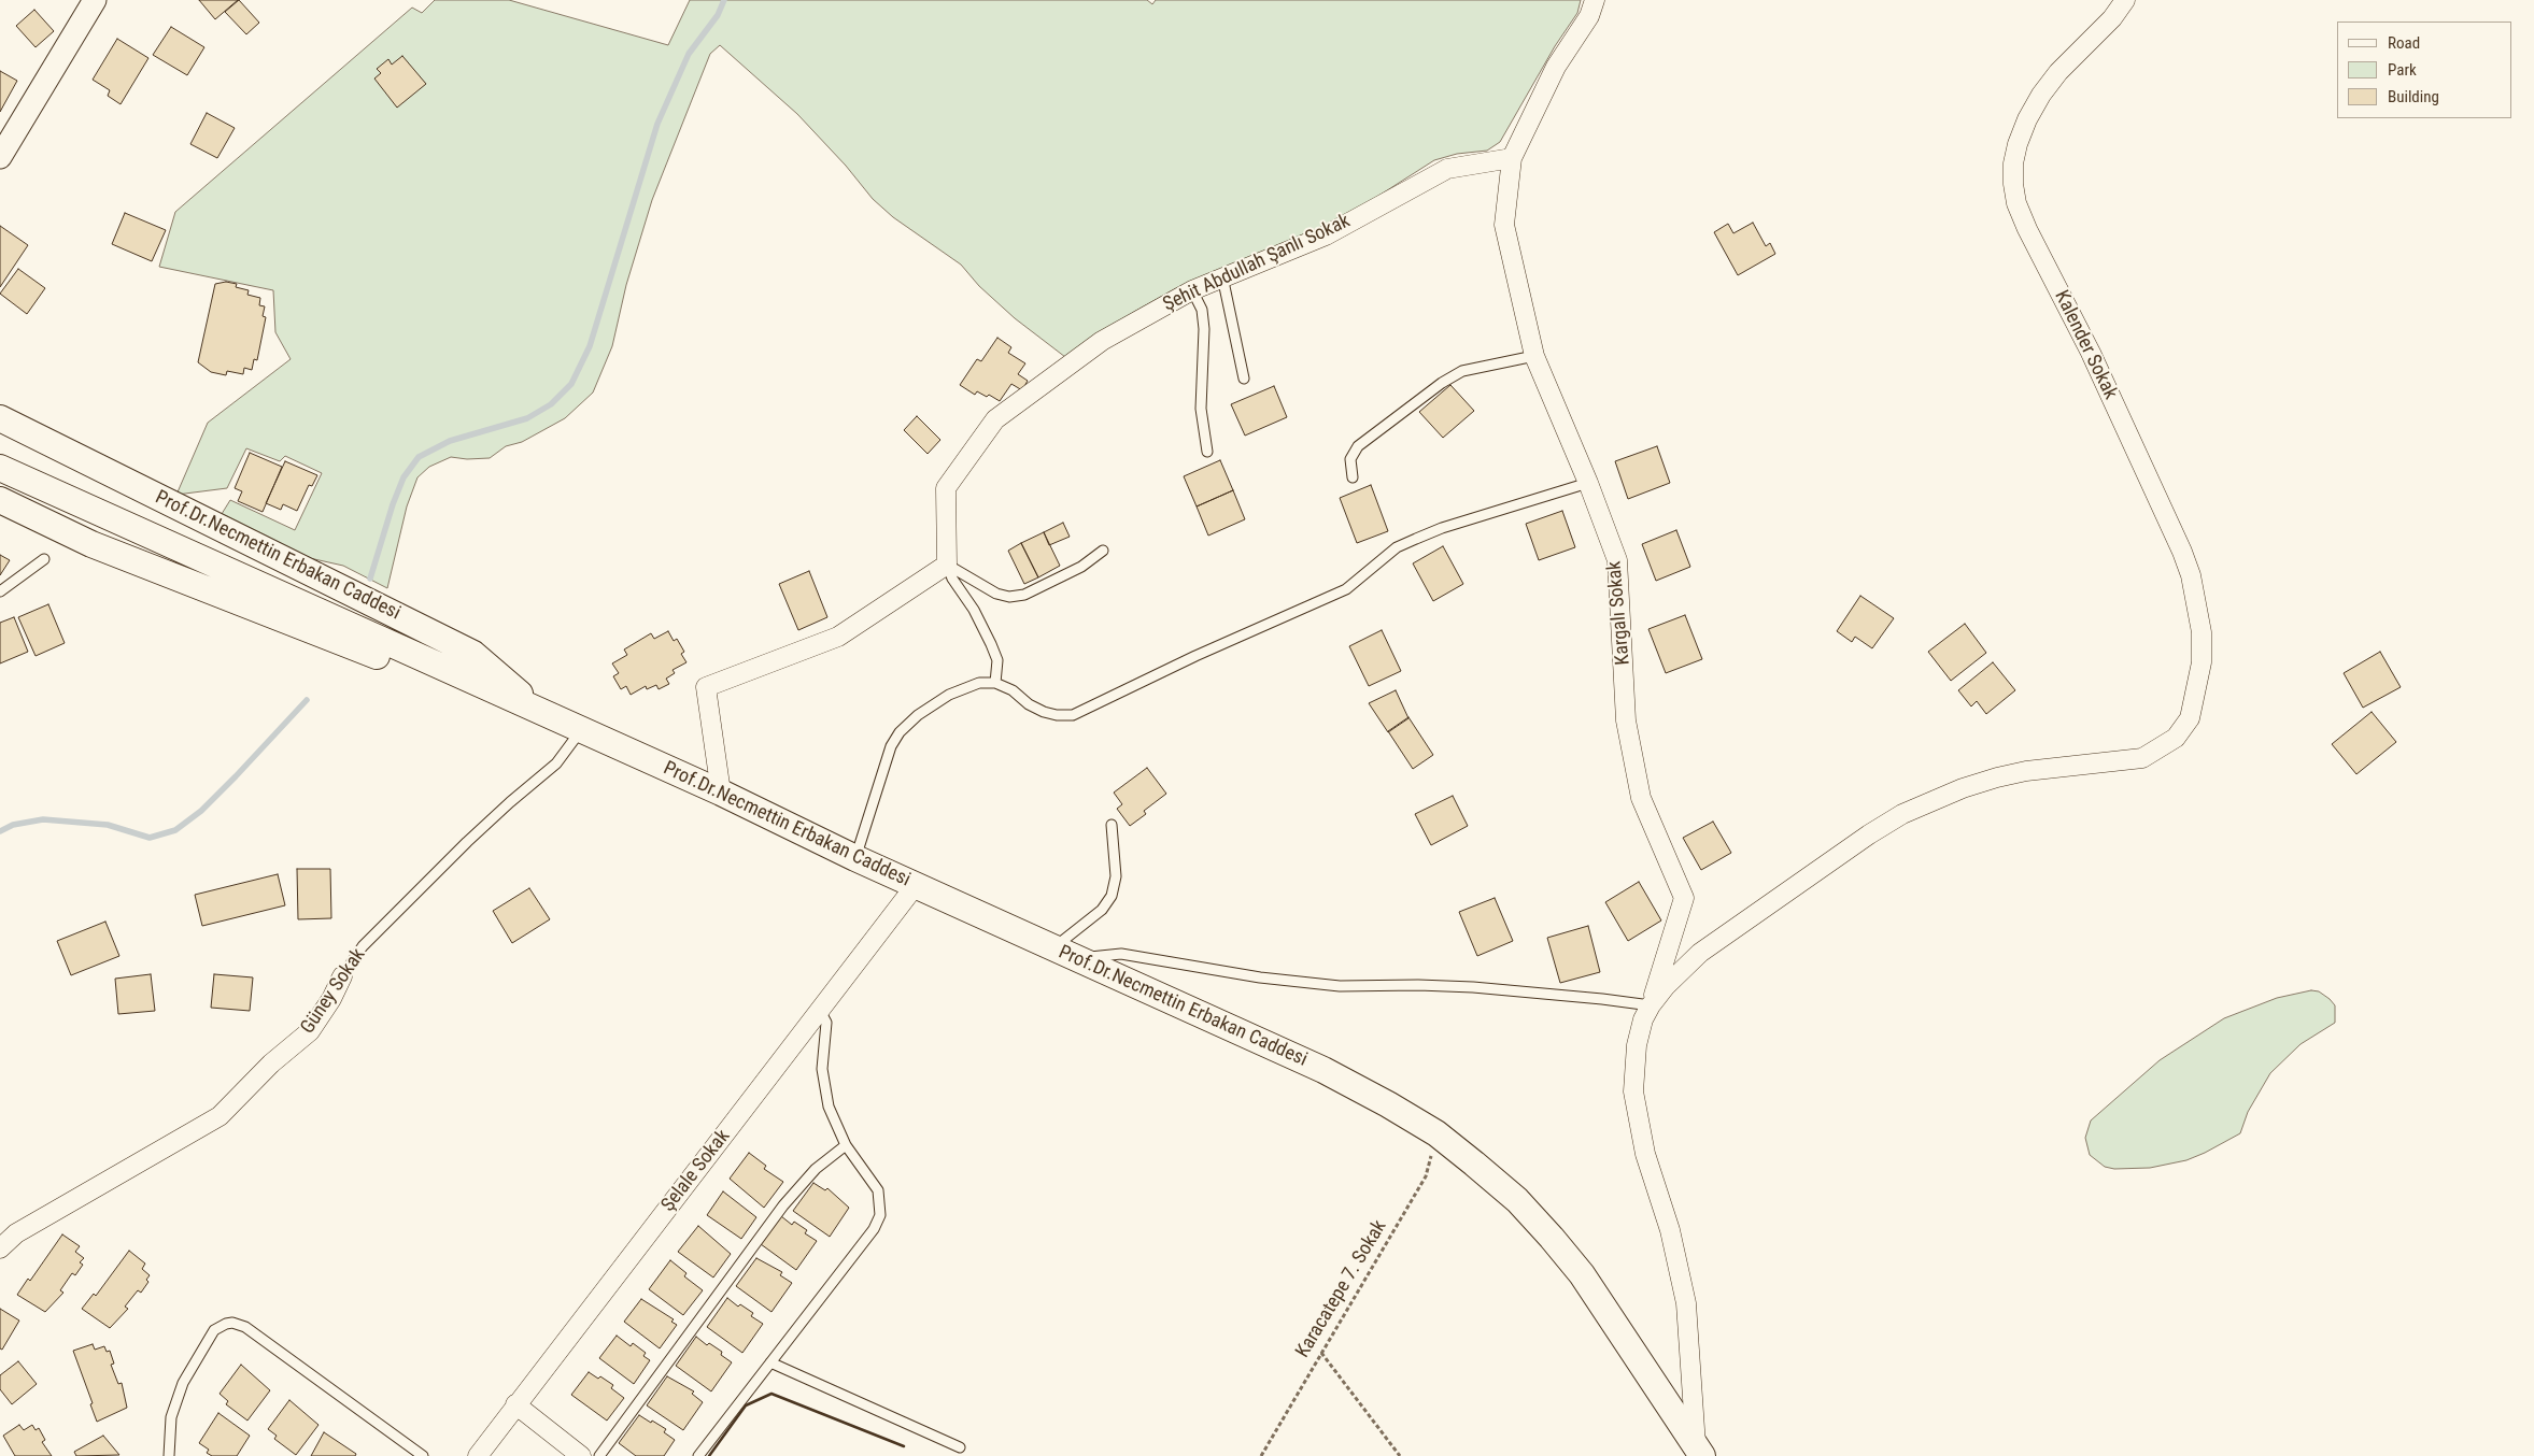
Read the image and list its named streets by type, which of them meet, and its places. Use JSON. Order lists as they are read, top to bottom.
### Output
{
  "streets": {
    "main road": ["Prof.Dr.Necmettin Erbakan Caddesi"],
    "street": [
      "Şehit Abdullah Şanlı Sokak",
      "Kalender Sokak",
      "Kargalı Sokak",
      "Güney Sokak",
      "Şelale Sokak"
    ],
    "path": ["Karacatepe 7. Sokak"]
  },
  "crossings": [
    ["Şehit Abdullah Şanlı Sokak", "Kargalı Sokak"],
    ["Kalender Sokak", "Kargalı Sokak"],
    ["Prof.Dr.Necmettin Erbakan Caddesi", "Güney Sokak"],
    ["Prof.Dr.Necmettin Erbakan Caddesi", "Şelale Sokak"],
    ["Prof.Dr.Necmettin Erbakan Caddesi", "Karacatepe 7. Sokak"]
  ],
  "legend": ["Road", "Park", "Building"]
}
